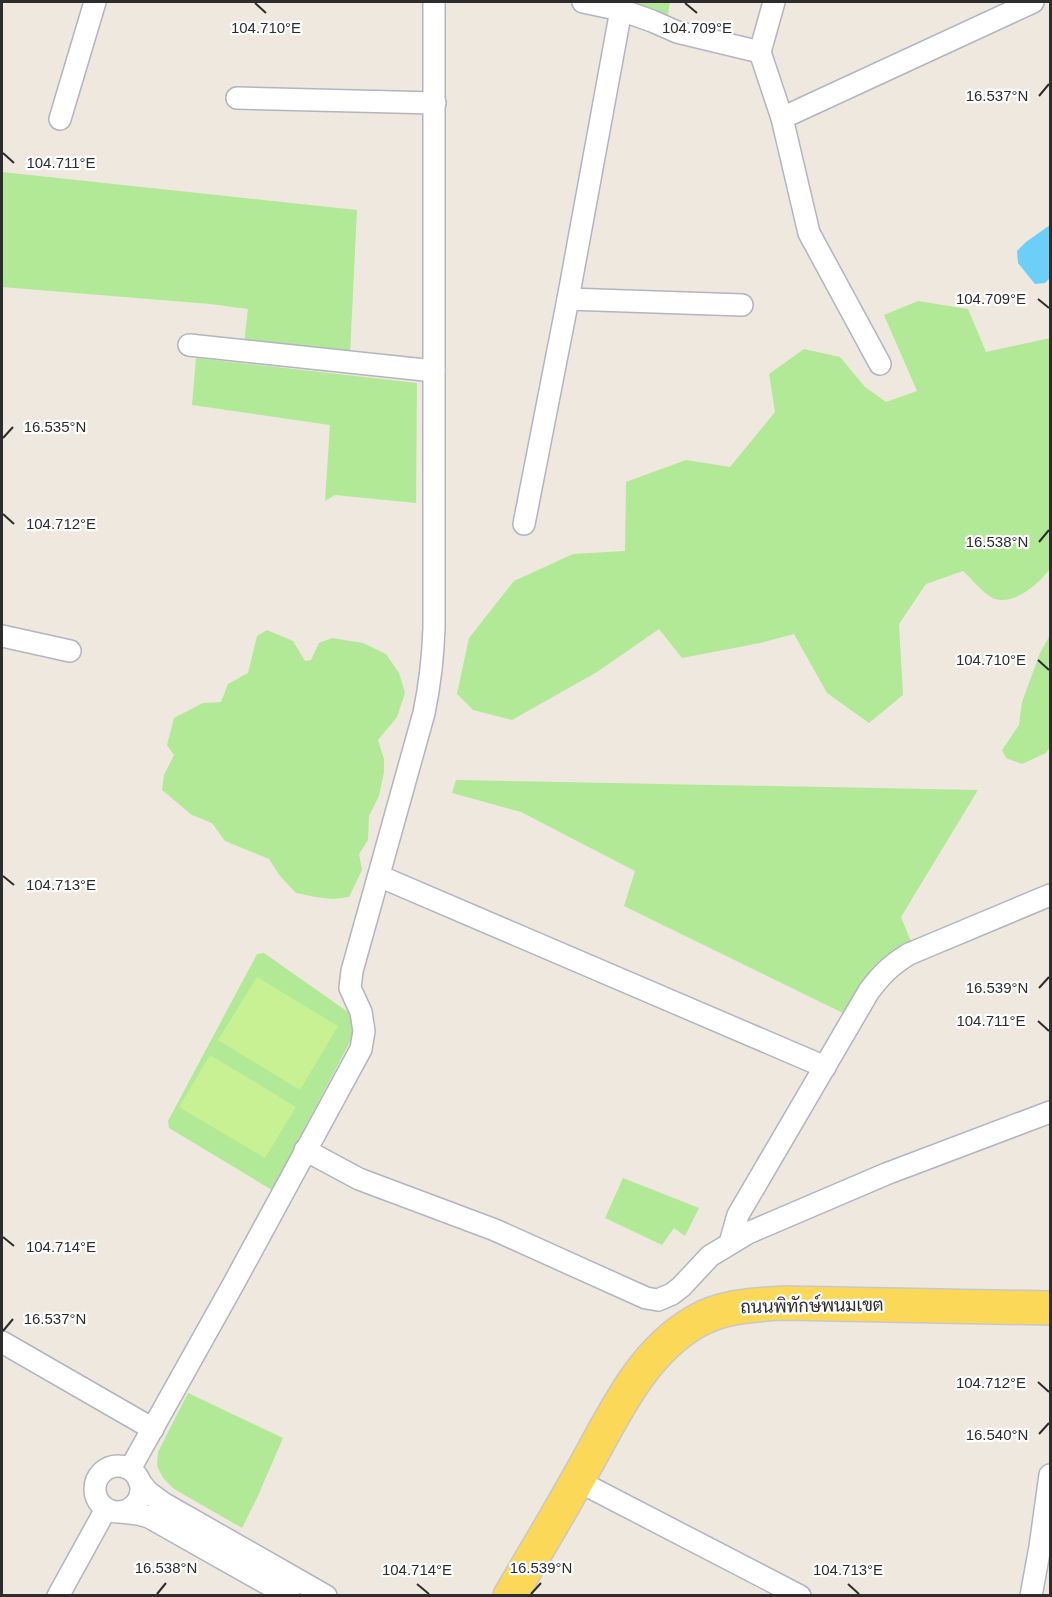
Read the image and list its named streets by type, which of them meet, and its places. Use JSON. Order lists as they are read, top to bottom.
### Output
{
  "streets": {
    "main road": ["ถนนพิทักษ์พนมเขต"]
  },
  "coordinates": [
    "104.710°E",
    "104.709°E",
    "16.537°N",
    "104.711°E",
    "16.535°N",
    "104.712°E",
    "16.538°N",
    "104.713°E",
    "16.539°N",
    "104.714°E",
    "16.540°N"
  ]
}
